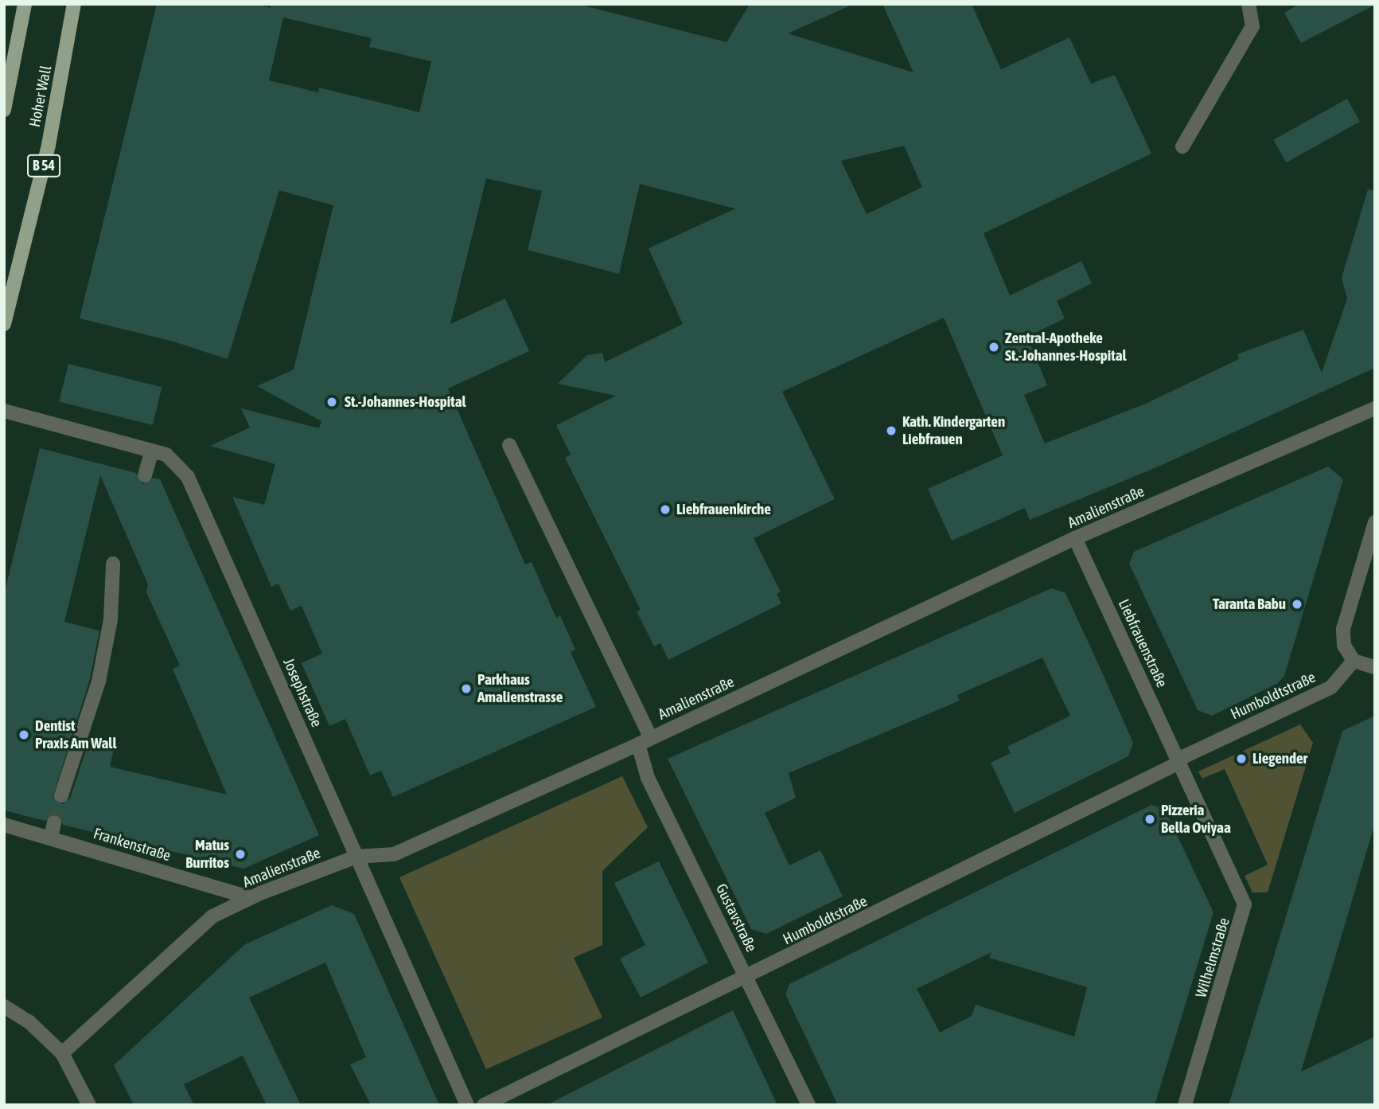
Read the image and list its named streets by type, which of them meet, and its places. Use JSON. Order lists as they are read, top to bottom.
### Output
{
  "streets": {
    "main road": ["Hoher Wall", "B 54"],
    "street": [
      "Amalienstraße",
      "Liebfrauenstraße",
      "Josephstraße",
      "Humboldtstraße",
      "Frankenstraße",
      "Gustavstraße",
      "Wilhelmstraße"
    ]
  },
  "crossings": [
    ["Amalienstraße", "Liebfrauenstraße"],
    ["Amalienstraße", "Josephstraße"],
    ["Amalienstraße", "Frankenstraße"],
    ["Amalienstraße", "Gustavstraße"],
    ["Liebfrauenstraße", "Humboldtstraße"],
    ["Liebfrauenstraße", "Wilhelmstraße"],
    ["Humboldtstraße", "Gustavstraße"],
    ["Humboldtstraße", "Wilhelmstraße"]
  ],
  "places": [
    "Zentral-Apotheke St.-Johannes-Hospital",
    "St.-Johannes-Hospital",
    "Kath. Kindergarten Liebfrauen",
    "Liebfrauenkirche",
    "Taranta Babu",
    "Parkhaus Amalienstrasse",
    "Dentist Praxis Am Wall",
    "Liegender",
    "Pizzeria Bella Oviyaa",
    "Matus Burritos"
  ]
}
